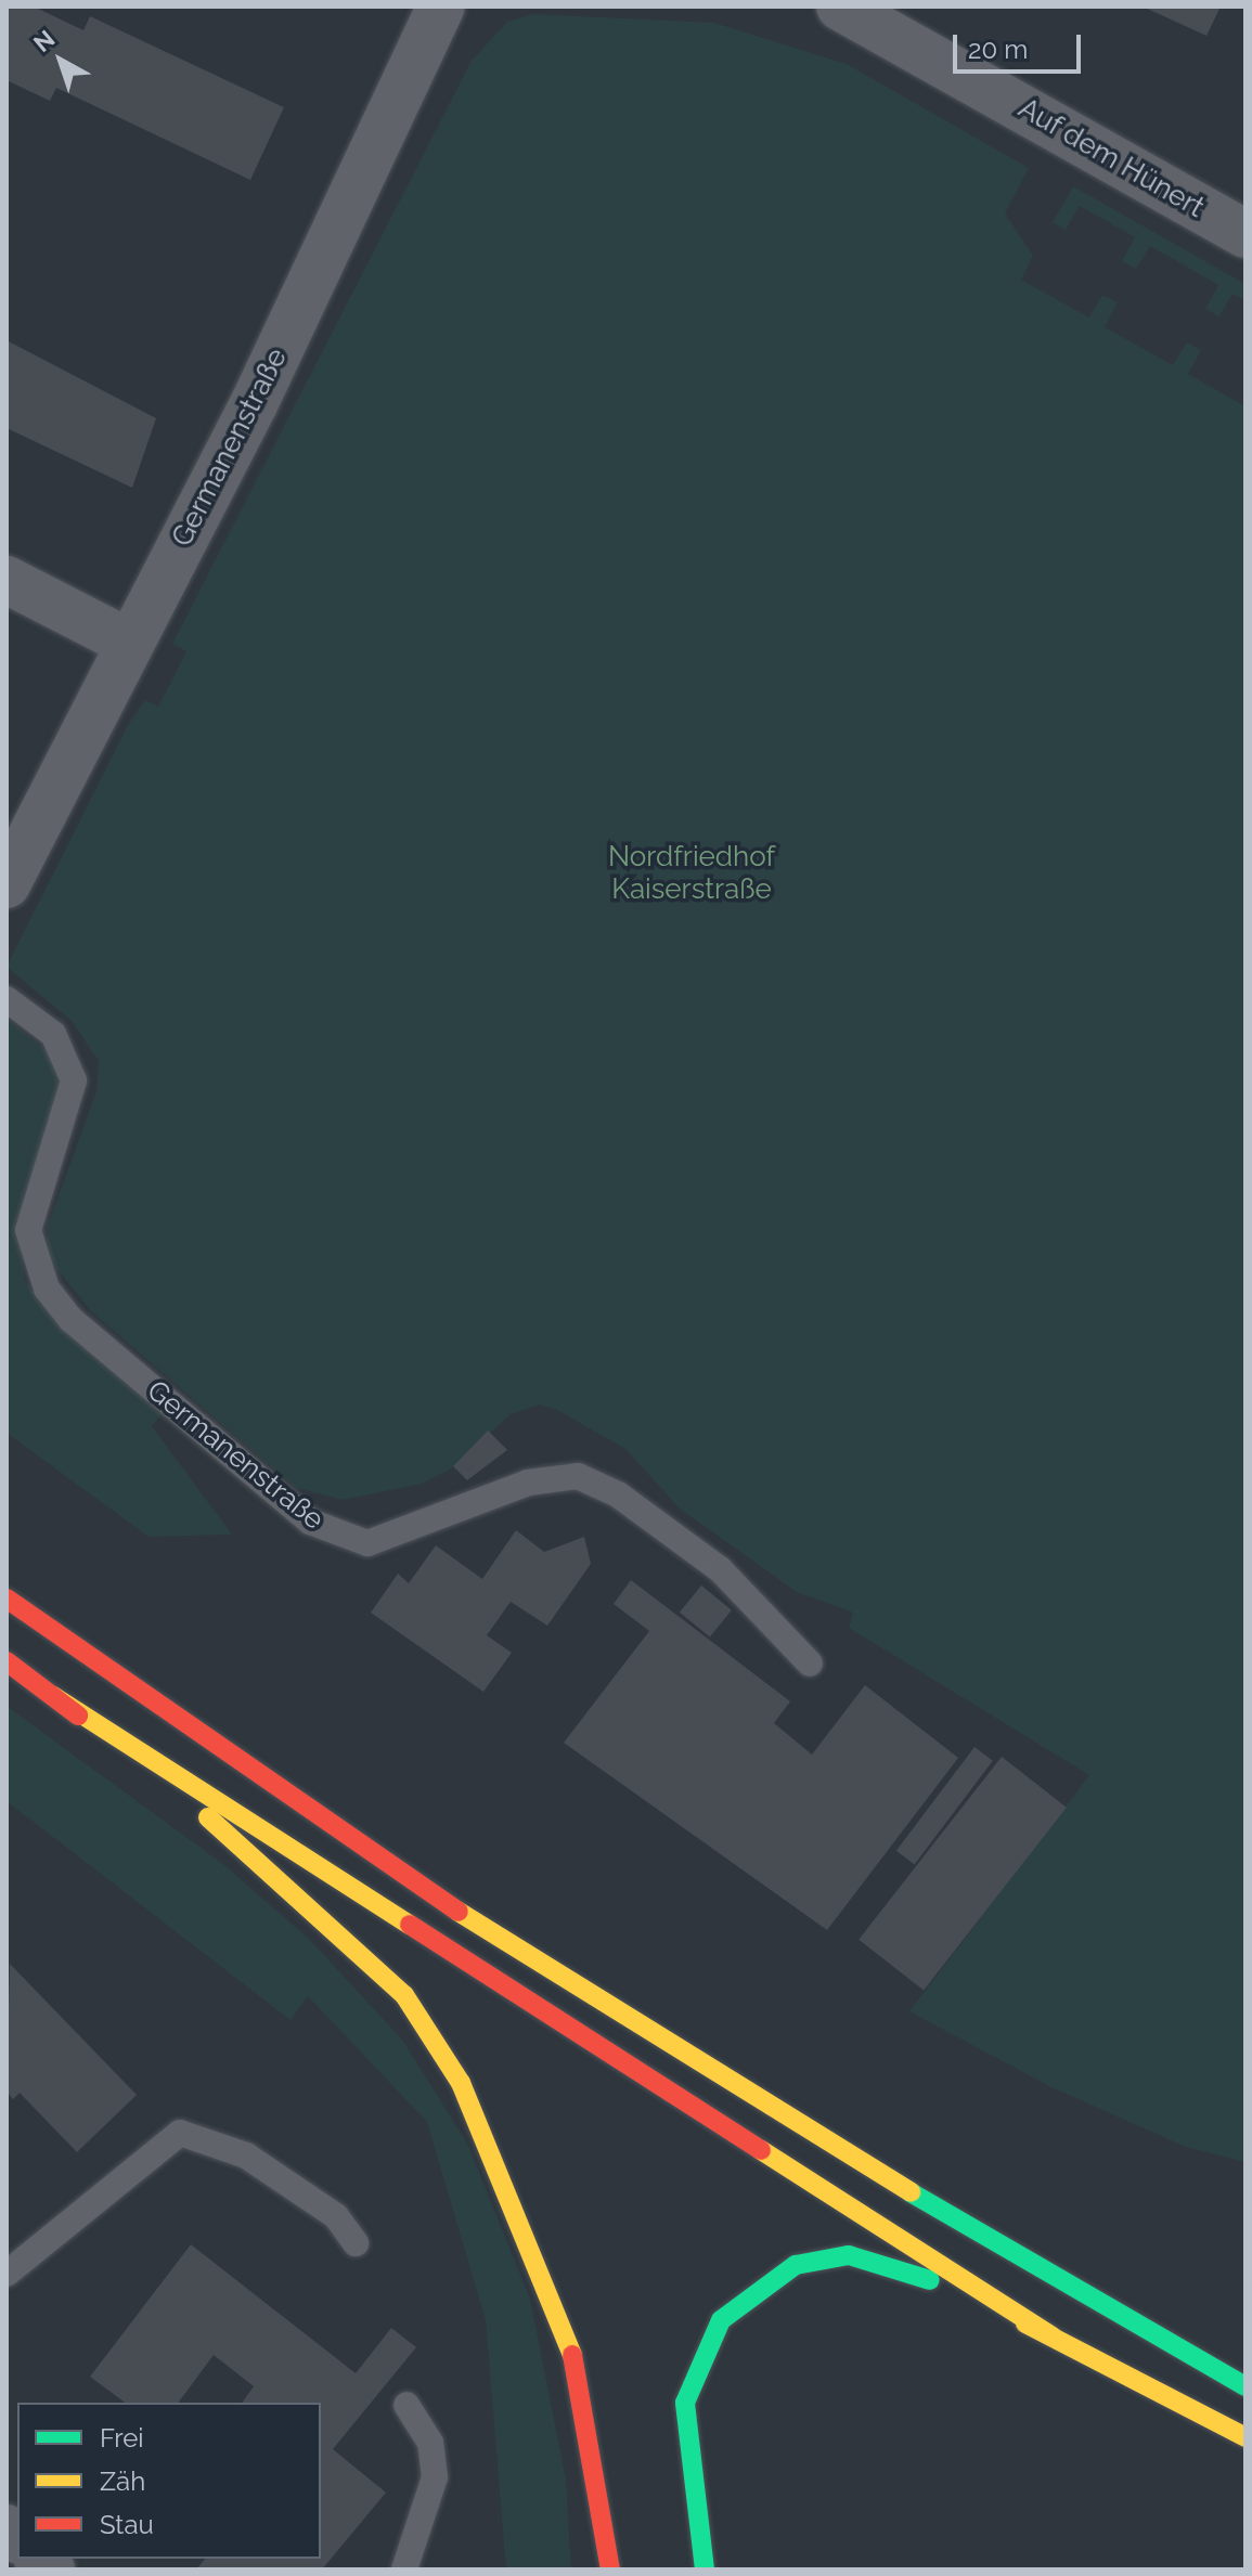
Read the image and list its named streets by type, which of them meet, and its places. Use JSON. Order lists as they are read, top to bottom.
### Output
{
  "streets": {
    "street": ["Auf dem Hünert", "Germanenstraße"]
  },
  "parks": ["Nordfriedhof Kaiserstraße"],
  "legend": ["Frei", "Zäh", "Stau"],
  "scale_bar": "20 m",
  "north": "top left"
}
